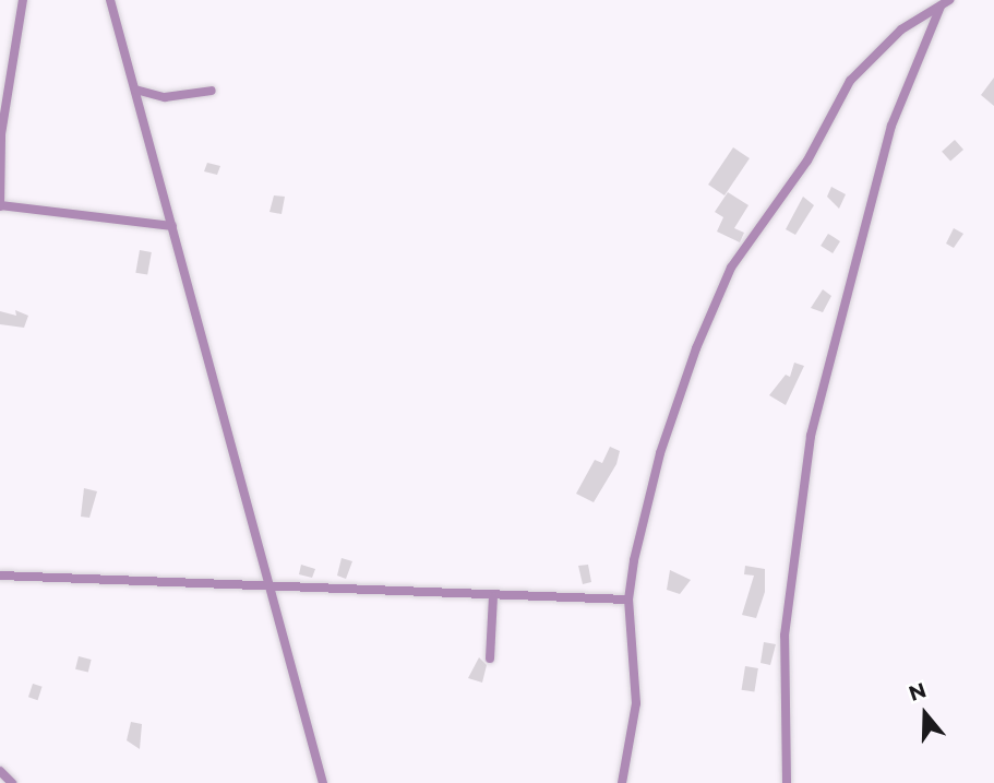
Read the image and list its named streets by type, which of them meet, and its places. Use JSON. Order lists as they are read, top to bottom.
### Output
{
  "north": "top"
}
